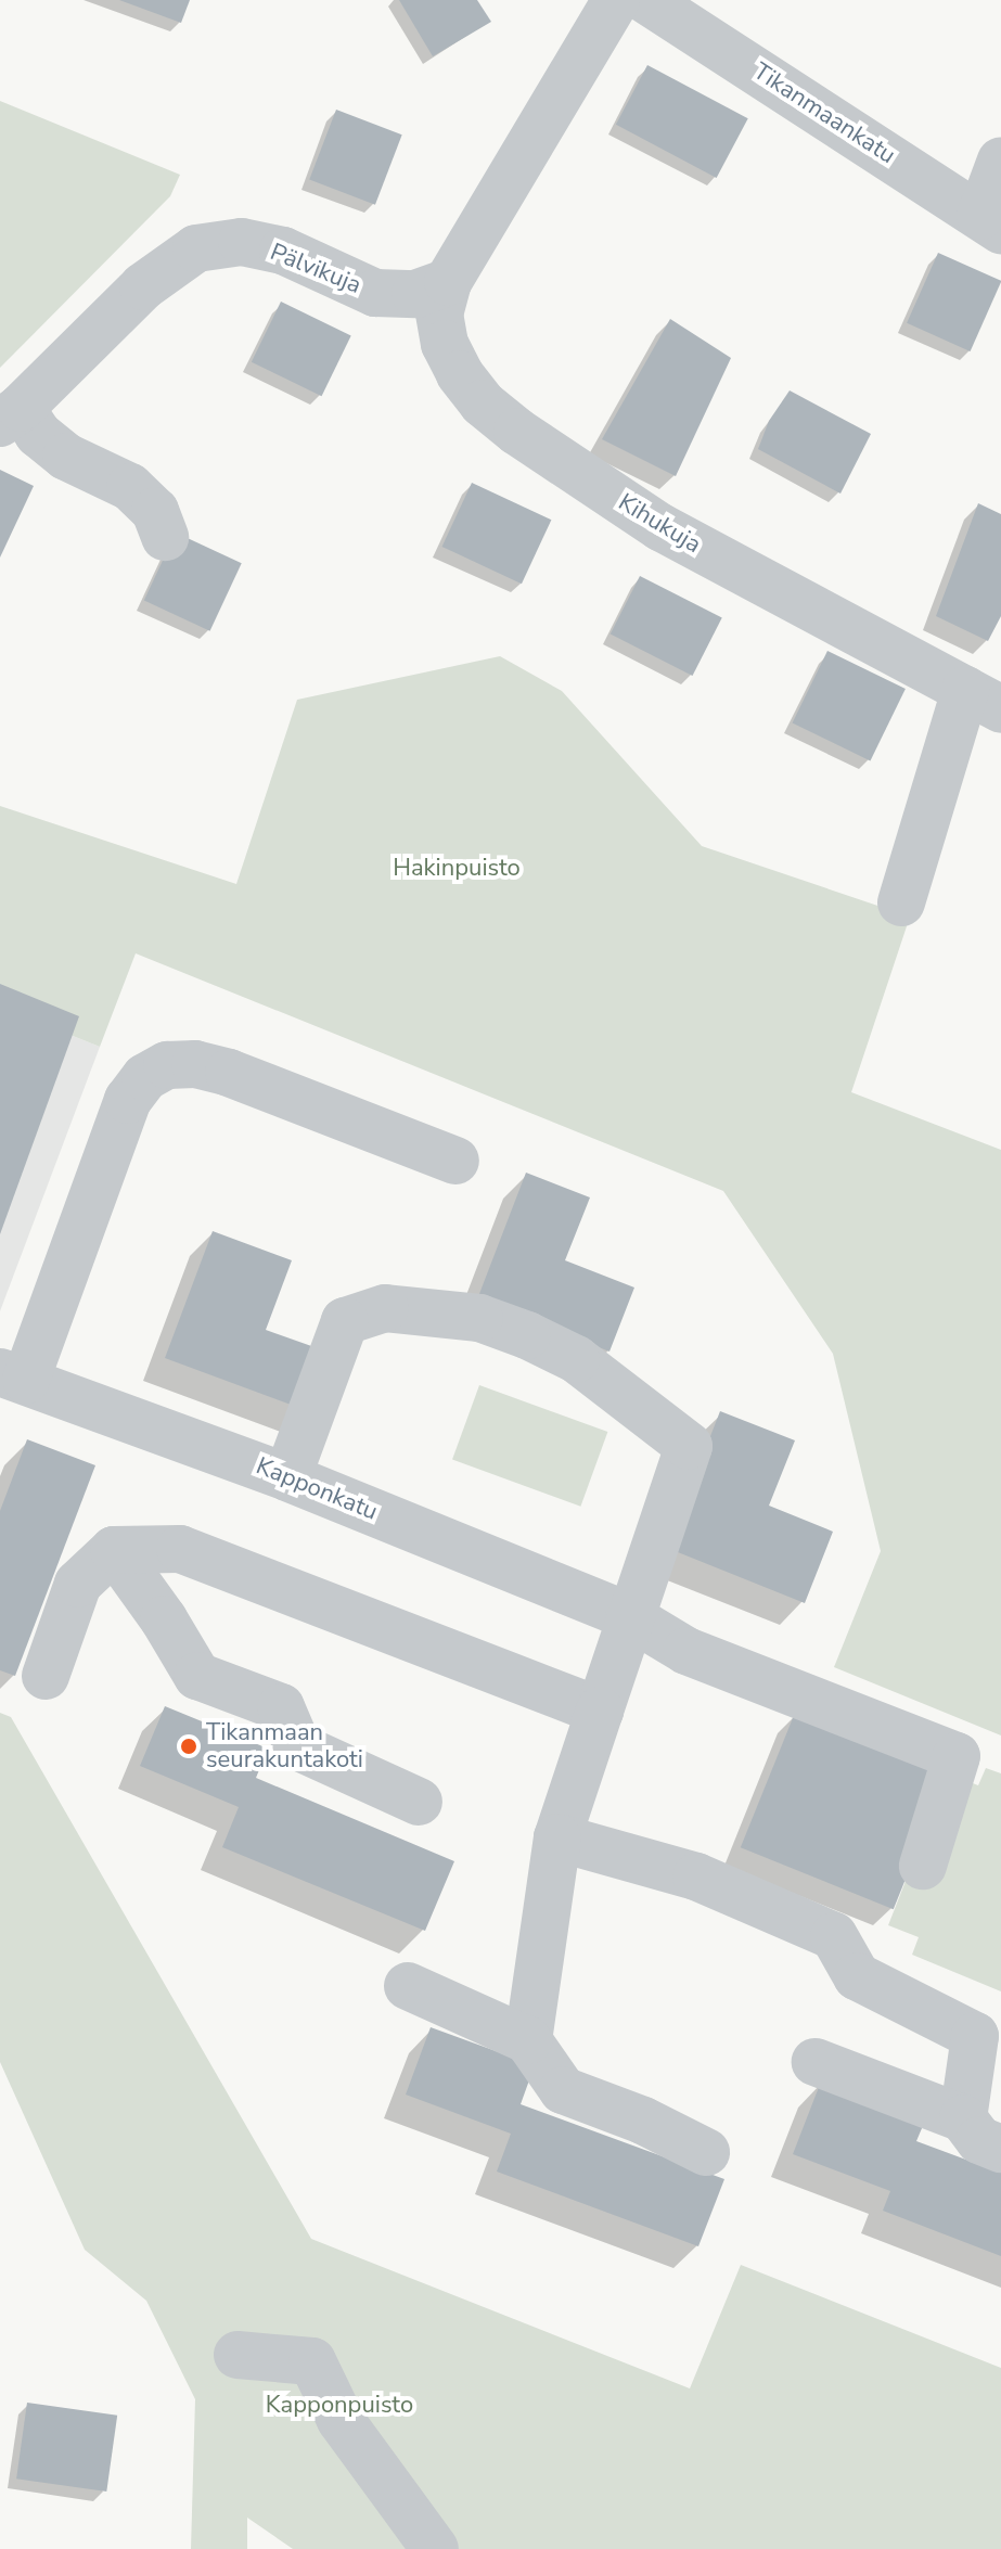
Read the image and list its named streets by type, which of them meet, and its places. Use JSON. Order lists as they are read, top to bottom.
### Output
{
  "streets": {
    "street": [
      "Tikanmaankatu",
      "Pälvikuja",
      "Kihukuja",
      "Kapponkatu"
    ]
  },
  "crossings": [
    ["Pälvikuja", "Kihukuja"]
  ],
  "parks": ["Hakinpuisto", "Kapponpuisto"],
  "places": ["Tikanmaan seurakuntakoti"]
}
